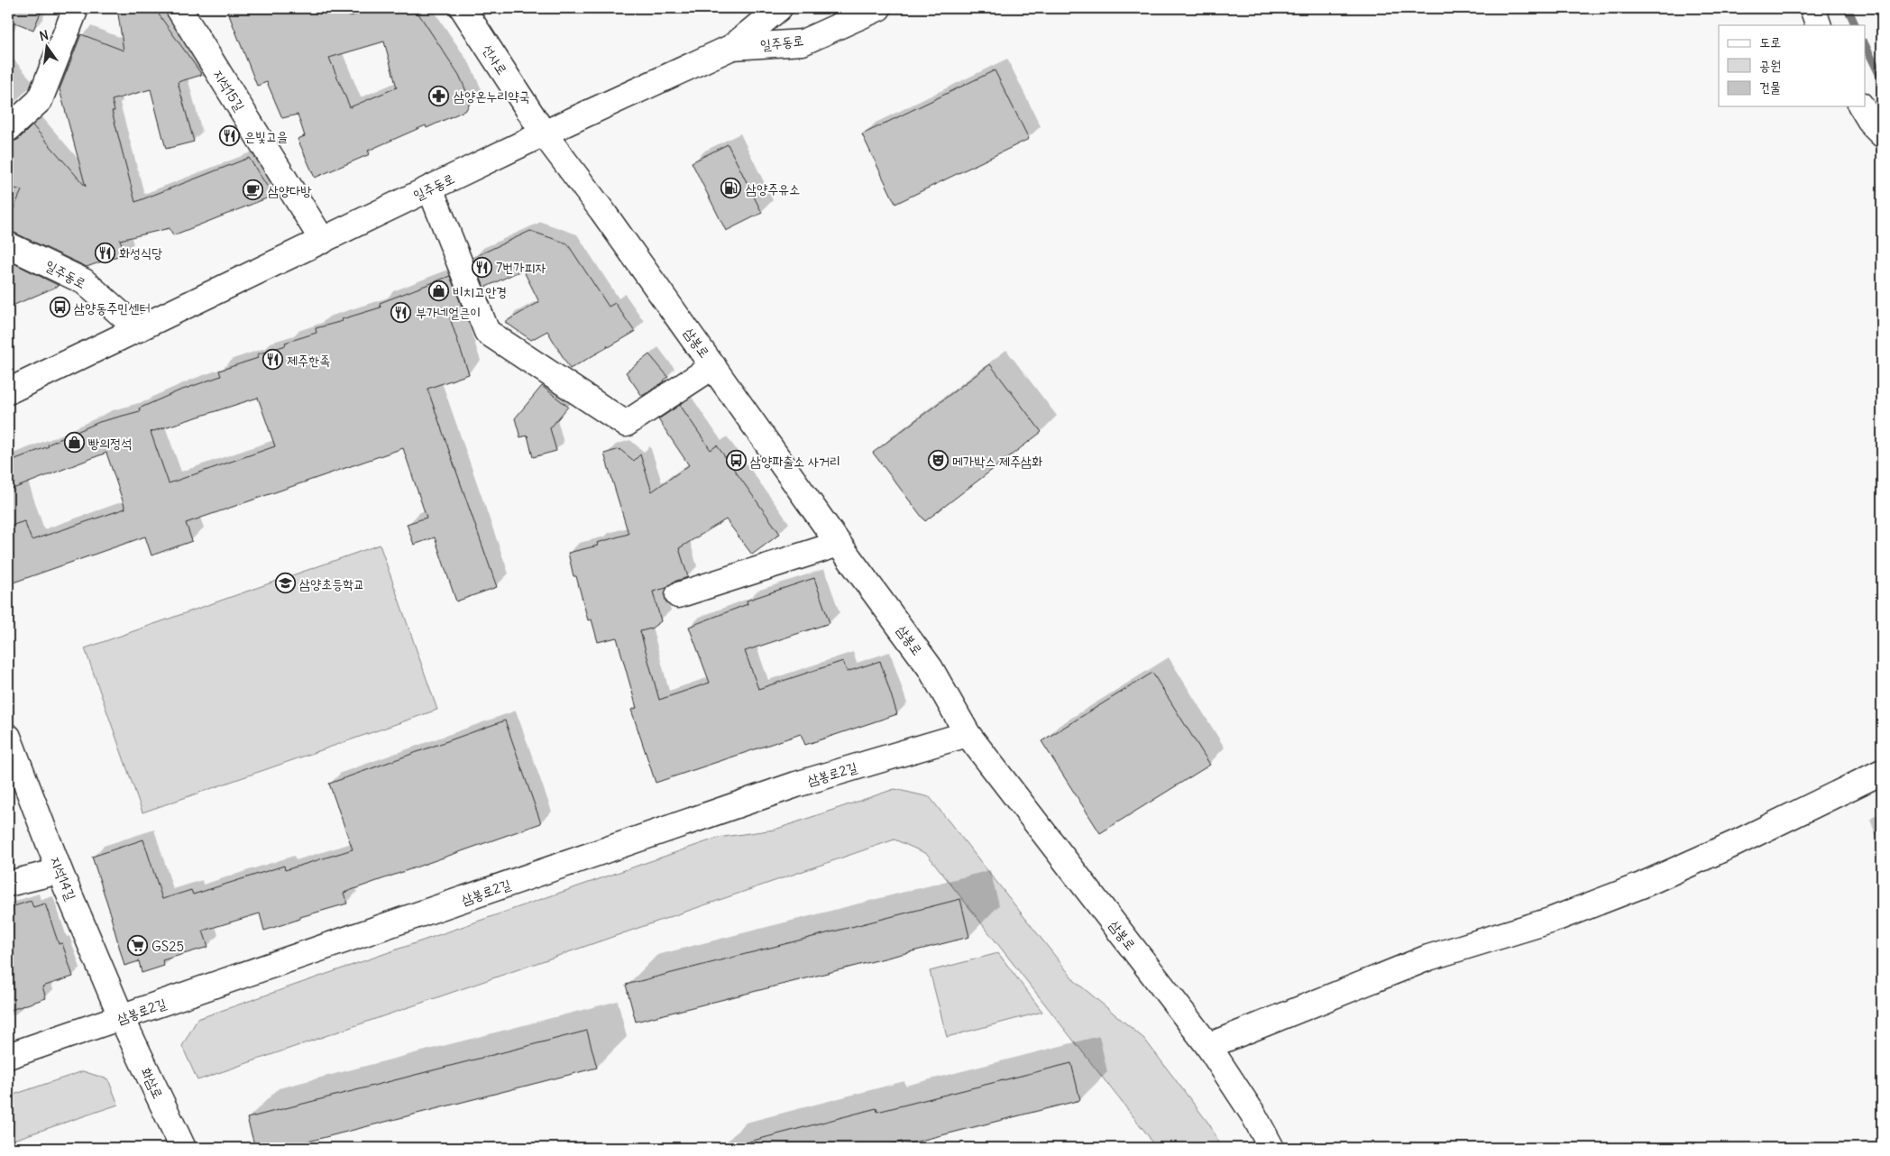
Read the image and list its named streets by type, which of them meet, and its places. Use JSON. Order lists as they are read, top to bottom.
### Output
{
  "streets": {
    "street": [
      "일주동로",
      "선사로",
      "지석15길",
      "삼봉로",
      "삼봉로2길",
      "지석14길",
      "화삼로"
    ]
  },
  "crossings": [
    ["일주동로", "선사로"],
    ["일주동로", "지석15길"],
    ["일주동로", "삼봉로"],
    ["선사로", "삼봉로"],
    ["삼봉로", "삼봉로2길"],
    ["삼봉로2길", "지석14길"],
    ["삼봉로2길", "화삼로"],
    ["지석14길", "화삼로"]
  ],
  "places": {
    "pharmacy": ["삼양온누리약국"],
    "restaurant": [
      "은빛고을",
      "화성식당",
      "7번가피자",
      "부가네얼큰이",
      "제주한족"
    ],
    "fuel station": ["삼양주유소"],
    "cafe": ["삼양다방"],
    "shop": ["비치고안경", "빵의정석"],
    "bus stop": ["삼양동주민센터", "삼양파출소 사거리"],
    "theatre": ["메가박스 제주삼화"],
    "school or university": ["삼양초등학교"],
    "supermarket": ["GS25"]
  },
  "legend": ["도로", "공원", "건물"],
  "north": "top"
}
